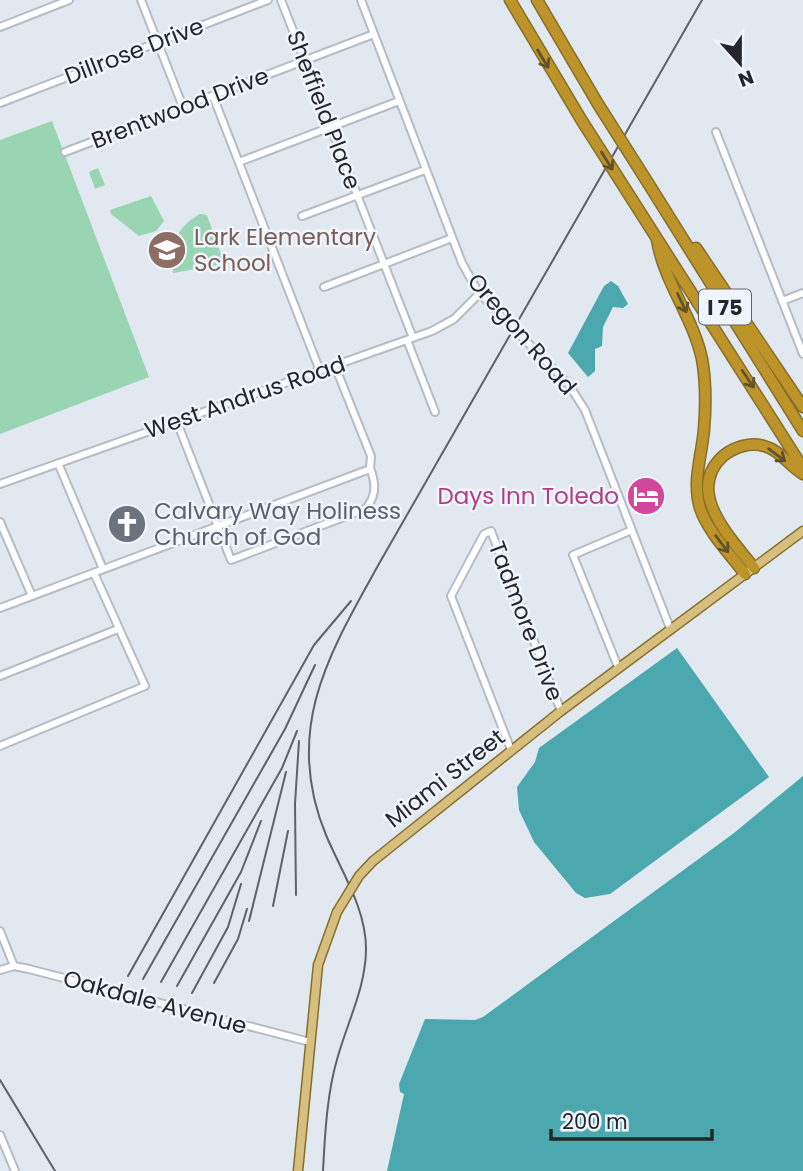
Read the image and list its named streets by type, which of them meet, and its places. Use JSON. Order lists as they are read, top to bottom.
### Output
{
  "streets": {
    "highway": ["I 75"],
    "main road": ["Miami Street"],
    "street": [
      "Dillrose Drive",
      "Brentwood Drive",
      "Sheffield Place",
      "Oregon Road",
      "West Andrus Road",
      "Tadmore Drive",
      "Oakdale Avenue"
    ]
  },
  "crossings": [
    ["Brentwood Drive", "Sheffield Place"],
    ["Brentwood Drive", "Oregon Road"],
    ["Sheffield Place", "West Andrus Road"],
    ["Oregon Road", "West Andrus Road"],
    ["Oregon Road", "Miami Street"],
    ["Tadmore Drive", "Miami Street"],
    ["Miami Street", "Oakdale Avenue"]
  ],
  "places": {
    "school or university": ["Lark Elementary School"],
    "hotel": ["Days Inn Toledo"],
    "church": ["Calvary Way Holiness Church of God"]
  },
  "scale_bar": "200 m",
  "north": "bottom"
}
